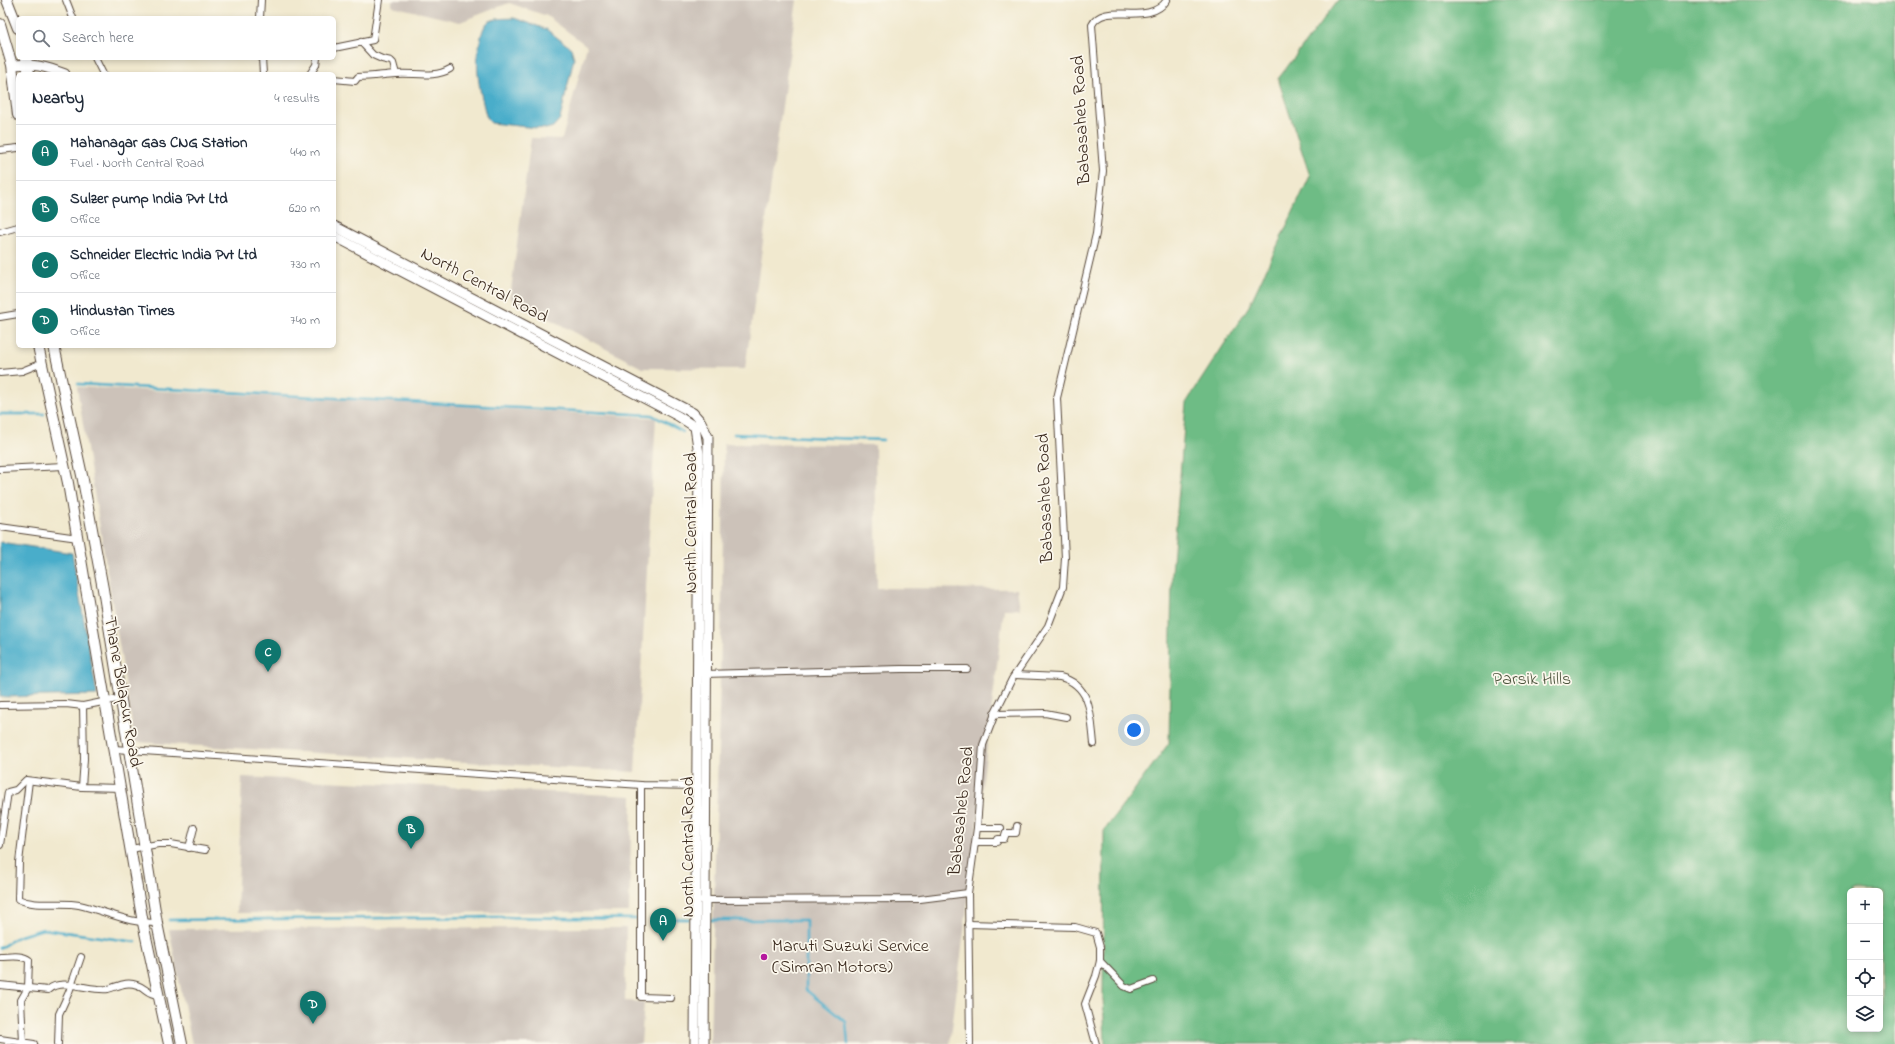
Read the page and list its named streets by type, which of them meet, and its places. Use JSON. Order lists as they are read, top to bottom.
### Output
{
  "streets": {
    "main road": ["North Central Road", "Thane Belapur Road"],
    "street": ["Babasaheb Road"]
  },
  "parks": ["Parsik Hills"],
  "places": ["Maruti Suzuki Service (Simran Motors)"],
  "page": {
    "search": "Search here",
    "heading": ["Nearby", "4 results"],
    "list": [
      {
        "mark": "A",
        "name": "Mahanagar Gas CNG Station",
        "note": "Fuel · North Central Road",
        "value": "440 m"
      },
      {
        "mark": "B",
        "name": "Sulzer pump India Pvt Ltd",
        "note": "Office",
        "value": "620 m"
      },
      {
        "mark": "C",
        "name": "Schneider Electric India Pvt Ltd",
        "note": "Office",
        "value": "730 m"
      },
      {
        "mark": "D",
        "name": "Hindustan Times",
        "note": "Office",
        "value": "740 m"
      }
    ],
    "pins": [
      "C",
      "B",
      "A",
      "D"
    ],
    "map_buttons": ["+", "−"]
  }
}
